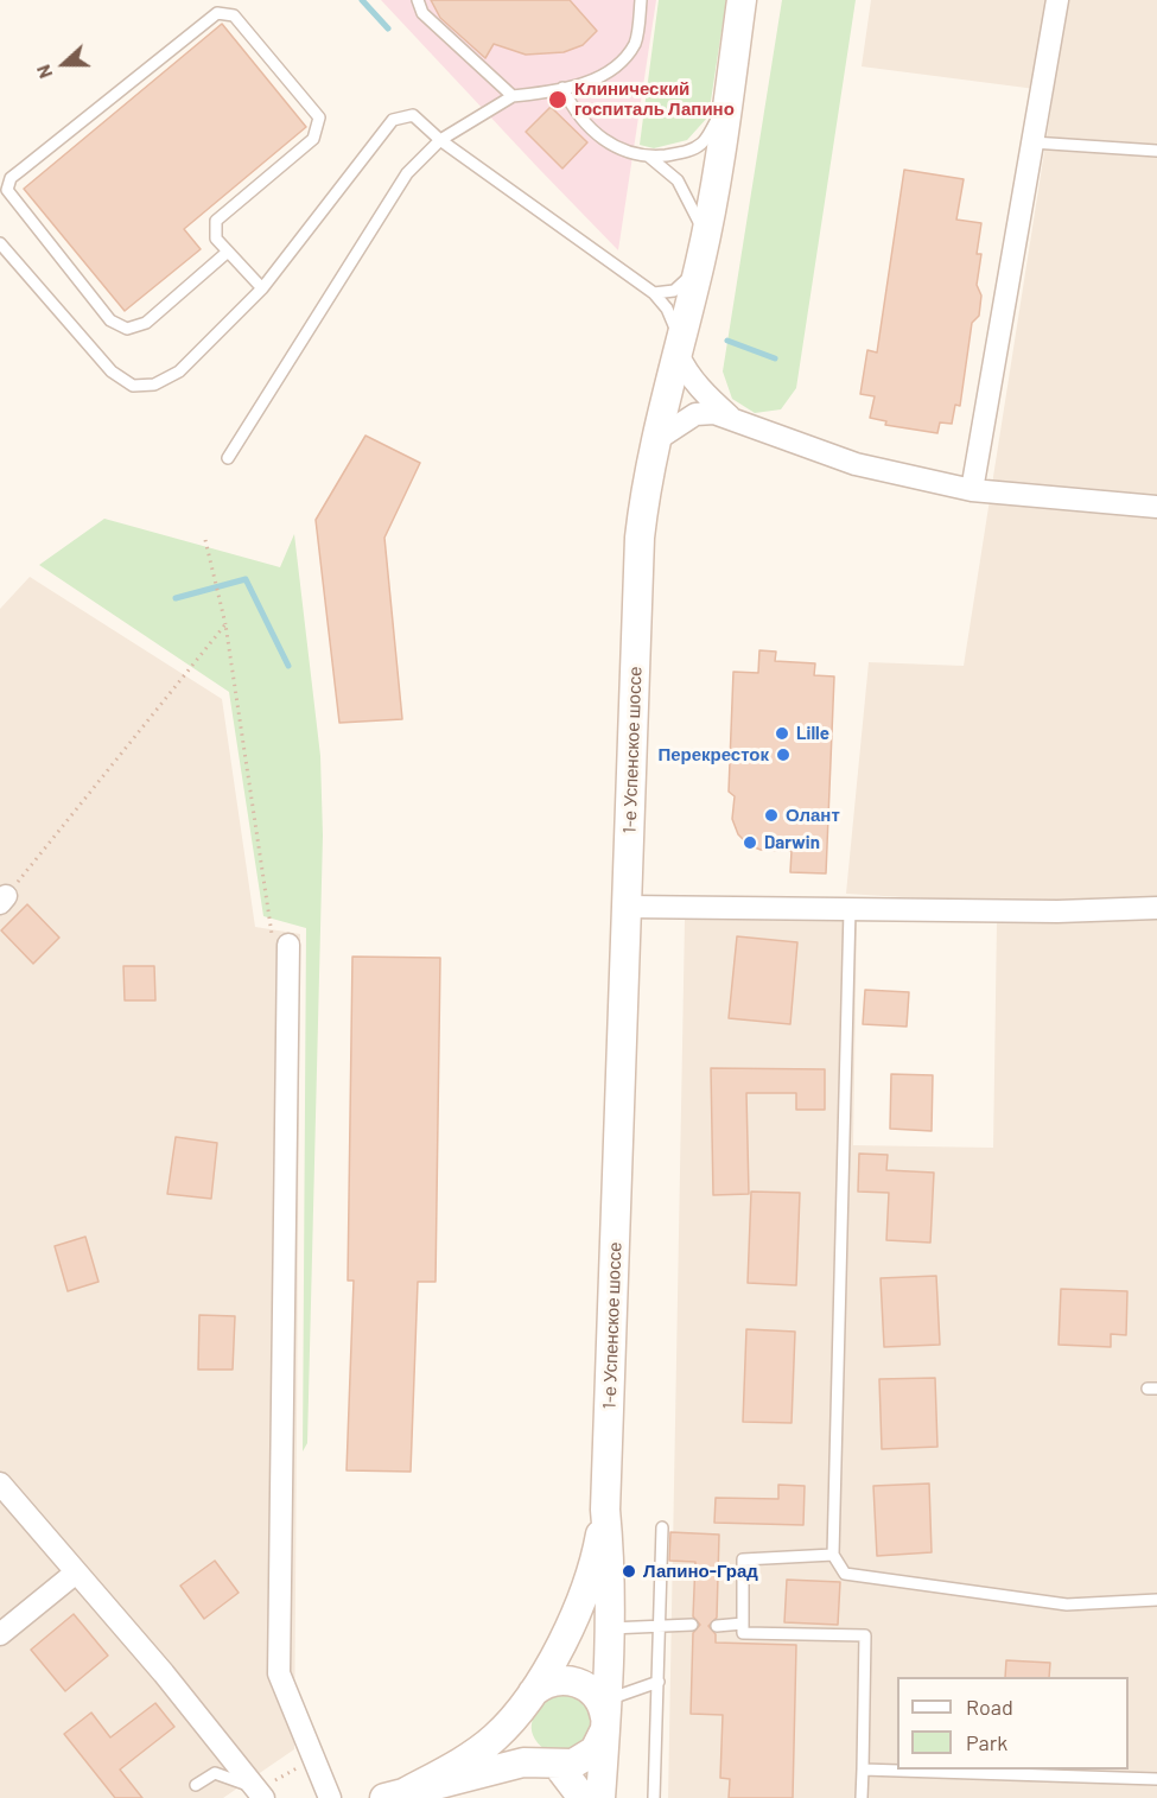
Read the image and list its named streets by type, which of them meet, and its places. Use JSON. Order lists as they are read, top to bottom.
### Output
{
  "streets": {
    "main road": ["1-е Успенское шоссе"]
  },
  "places": [
    "Клинический госпиталь Лапино",
    "Lille",
    "Перекресток",
    "Олант",
    "Darwin",
    "Лапино-Град"
  ],
  "legend": ["Road", "Park"],
  "north": "left"
}
